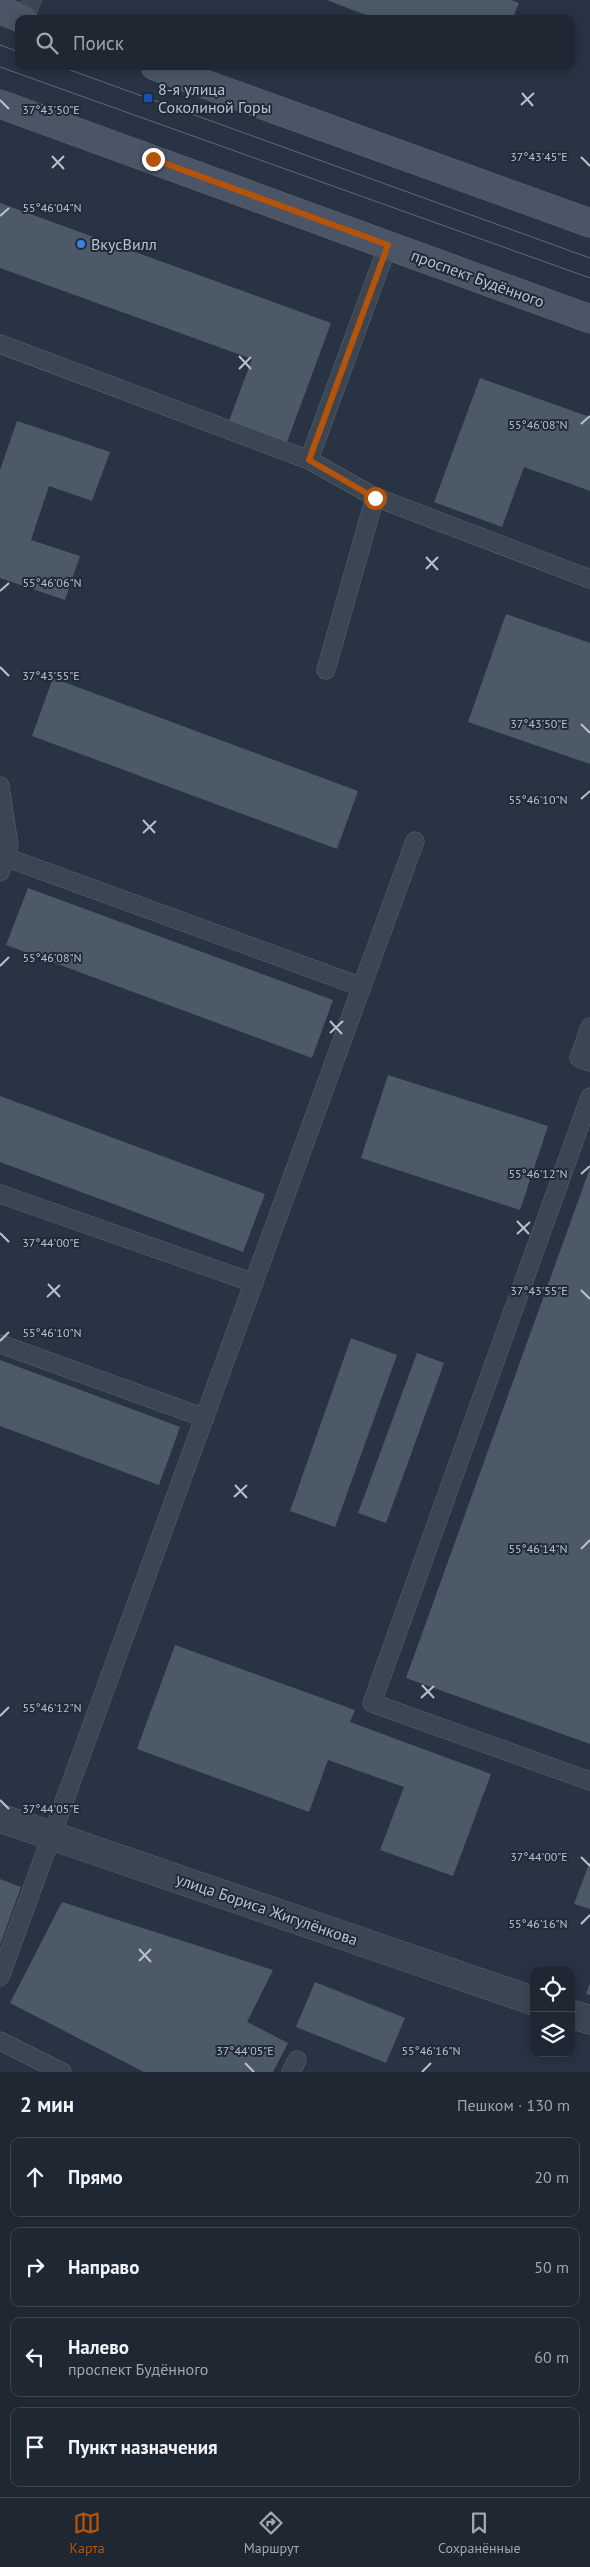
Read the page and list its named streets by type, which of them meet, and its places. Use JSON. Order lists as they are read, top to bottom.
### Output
{
  "streets": {
    "main road": ["проспект Будённого"],
    "street": ["улица Бориса Жигулёнкова"]
  },
  "places": {
    "transit": ["8-я улица Соколиной Горы"],
    "other": ["ВкусВилл"]
  },
  "page": {
    "search": "Поиск",
    "heading": ["2 мин", "Пешком · 130 m"],
    "list": [
      ["Прямо", "20 m"],
      ["Направо", "50 m"],
      ["Налево", "проспект Будённого", "60 m"],
      "Пункт назначения"
    ],
    "nav": ["Карта", "Маршрут", "Сохранённые"]
  },
  "coordinates": [
    "37°43'50\"E",
    "37°43'45\"E",
    "55°46'04\"N",
    "55°46'08\"N",
    "55°46'06\"N",
    "37°43'55\"E",
    "55°46'10\"N",
    "55°46'12\"N",
    "37°44'00\"E",
    "55°46'14\"N",
    "37°44'05\"E",
    "55°46'16\"N"
  ]
}
